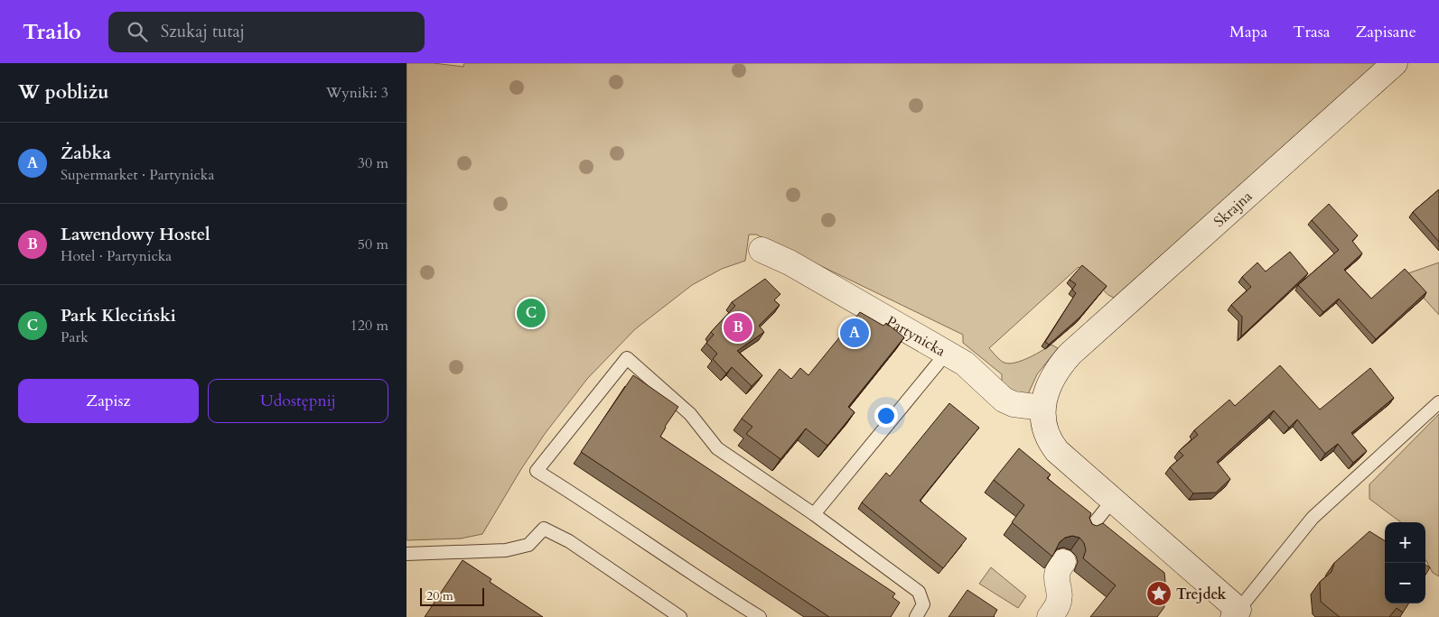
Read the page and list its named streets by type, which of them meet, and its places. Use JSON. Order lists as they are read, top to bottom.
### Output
{
  "streets": {
    "street": ["Skrajna", "Partynicka"]
  },
  "crossings": [
    ["Skrajna", "Partynicka"]
  ],
  "places": {
    "place": ["Trejdek"]
  },
  "scale_bar": "20 m",
  "page": {
    "header": "Trailo",
    "search": "Szukaj tutaj",
    "nav": ["Mapa", "Trasa", "Zapisane"],
    "heading": ["W pobliżu", "Wyniki: 3"],
    "list": [
      {
        "mark": "A",
        "name": "Żabka",
        "note": "Supermarket · Partynicka",
        "value": "30 m"
      },
      {
        "mark": "B",
        "name": "Lawendowy Hostel",
        "note": "Hotel · Partynicka",
        "value": "50 m"
      },
      {
        "mark": "C",
        "name": "Park Kleciński",
        "note": "Park",
        "value": "120 m"
      }
    ],
    "pins": ["C", "B", "A"],
    "buttons": ["Zapisz", "Udostępnij"],
    "map_buttons": ["+", "−"],
    "scale": "20 m"
  }
}
